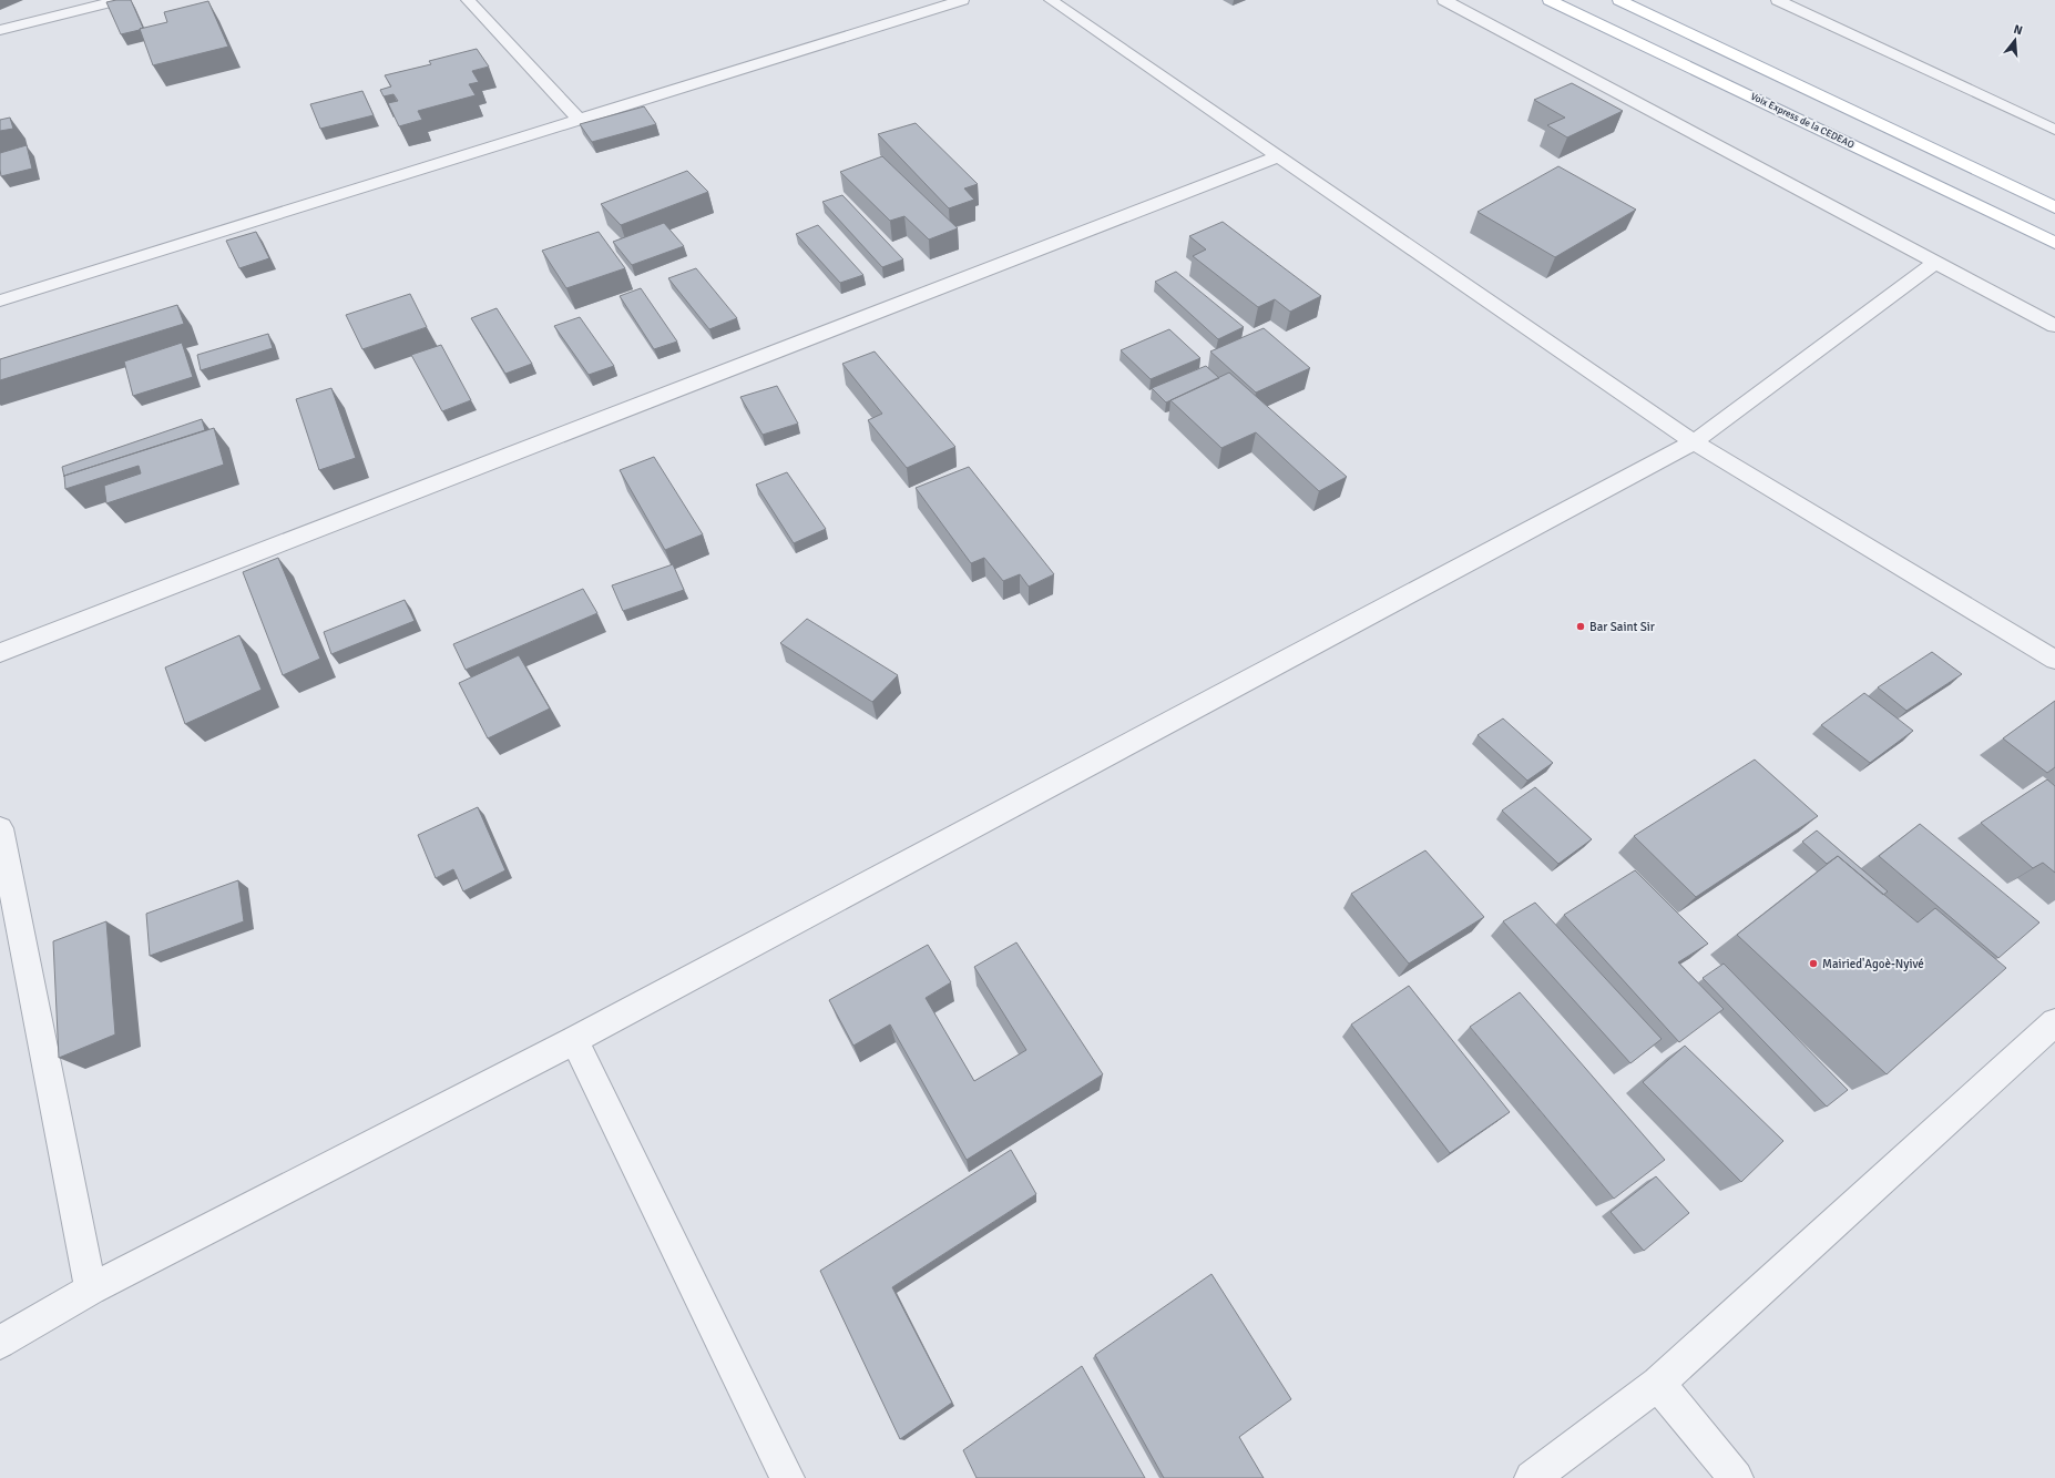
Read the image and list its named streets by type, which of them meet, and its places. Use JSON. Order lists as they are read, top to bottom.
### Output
{
  "streets": {
    "main road": ["Voix Express de la CEDEAO"]
  },
  "places": ["Bar Saint Sir", "Mairied'Agoè-Nyivé"],
  "north": "top"
}
